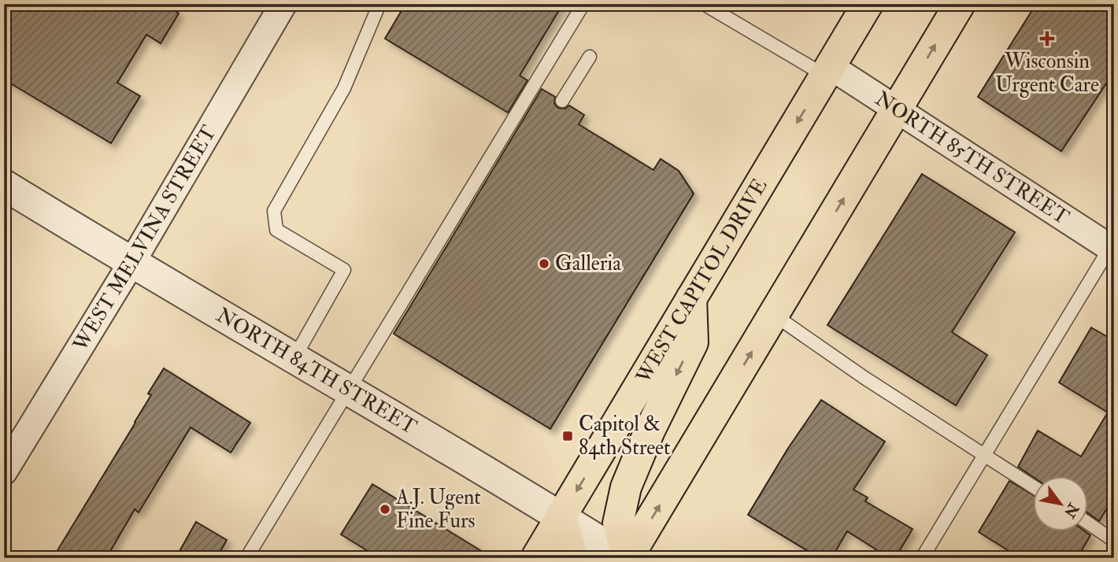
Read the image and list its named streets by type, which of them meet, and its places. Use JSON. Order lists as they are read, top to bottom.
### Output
{
  "streets": {
    "main road": ["WEST CAPITOL DRIVE"],
    "street": ["NORTH 85TH STREET", "WEST MELVINA STREET", "NORTH 84TH STREET"]
  },
  "crossings": [
    ["NORTH 85TH STREET", "WEST CAPITOL DRIVE"],
    ["WEST MELVINA STREET", "NORTH 84TH STREET"],
    ["WEST CAPITOL DRIVE", "NORTH 84TH STREET"]
  ],
  "places": {
    "health": ["Wisconsin Urgent Care"],
    "other": ["Galleria", "A.J. Ugent Fine Furs"],
    "transit": ["Capitol & 84th Street"]
  },
  "north": "bottom right"
}
